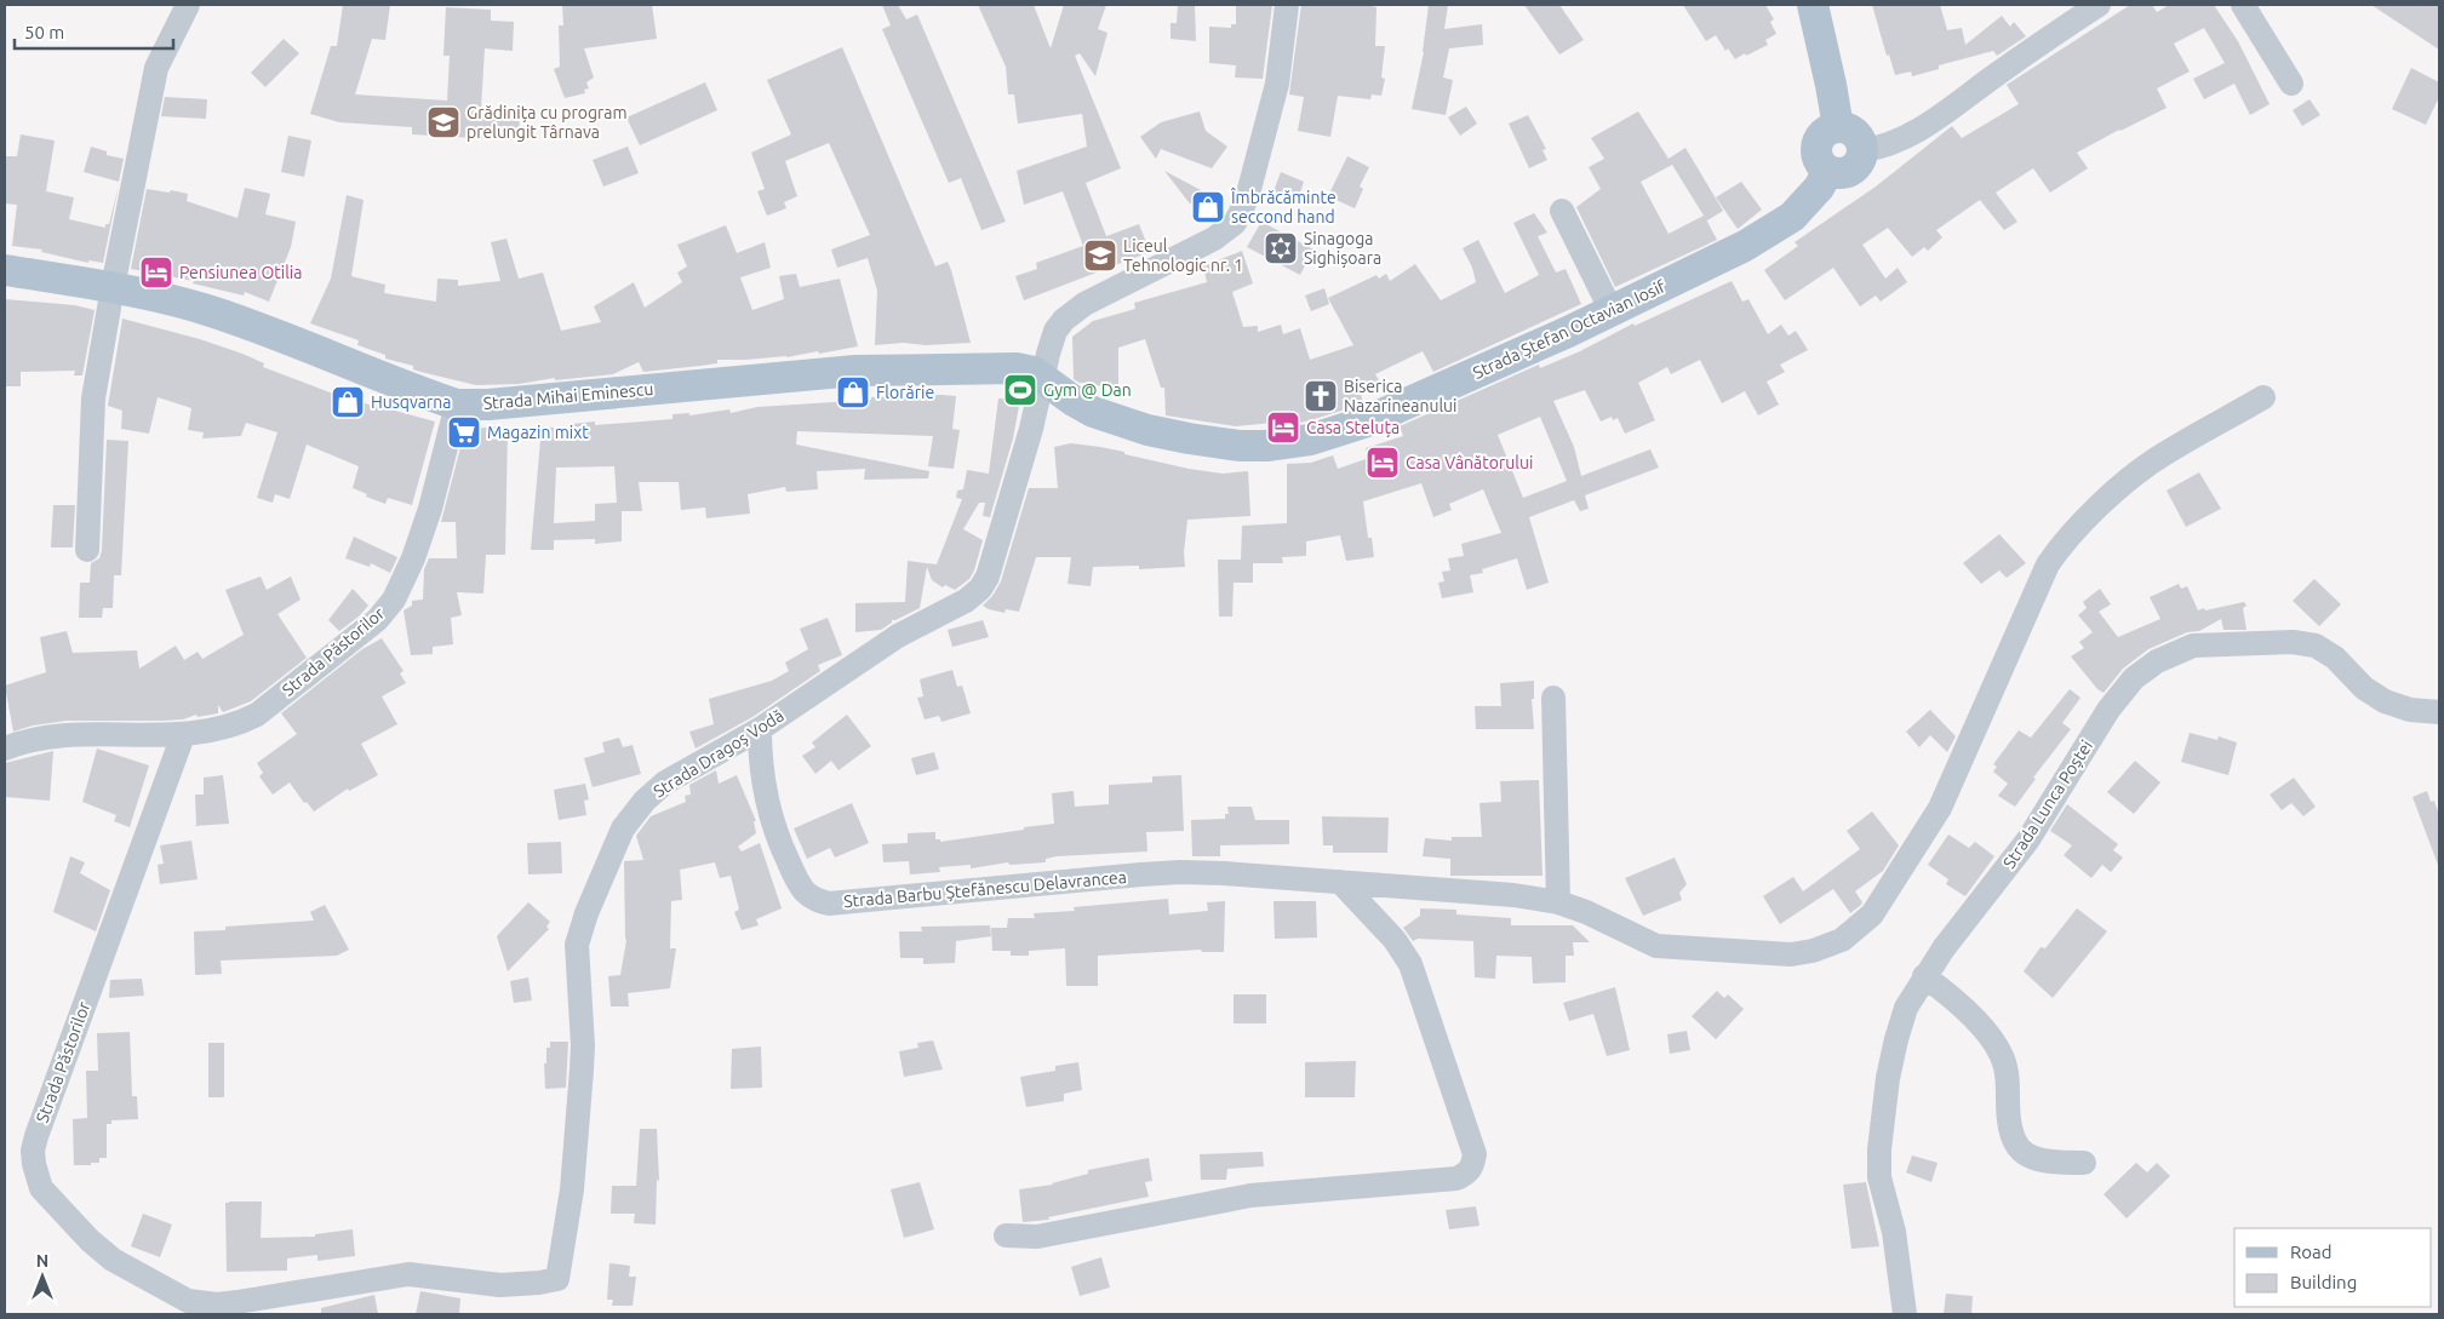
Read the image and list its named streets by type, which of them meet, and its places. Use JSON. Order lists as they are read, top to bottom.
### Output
{
  "streets": {
    "main road": ["Strada Ștefan Octavian Iosif", "Strada Mihai Eminescu"],
    "street": [
      "Strada Păstorilor",
      "Strada Dragoș Vodă",
      "Strada Lunca Poștei",
      "Strada Barbu Ștefănescu Delavrancea"
    ]
  },
  "crossings": [
    ["Strada Ștefan Octavian Iosif", "Strada Mihai Eminescu"],
    ["Strada Ștefan Octavian Iosif", "Strada Dragoș Vodă"],
    ["Strada Mihai Eminescu", "Strada Păstorilor"],
    ["Strada Mihai Eminescu", "Strada Dragoș Vodă"],
    ["Strada Păstorilor", "Strada Dragoș Vodă"],
    ["Strada Dragoș Vodă", "Strada Barbu Ștefănescu Delavrancea"]
  ],
  "places": {
    "school or university": ["Grădinița cu program prelungit Târnava", "Liceul Tehnologic nr. 1"],
    "shop": ["Îmbrăcăminte seccond hand", "Florărie", "Husqvarna"],
    "synagogue": ["Sinagoga Sighișoara"],
    "hotel": ["Pensiunea Otilia", "Casa Steluța", "Casa Vânătorului"],
    "sports": ["Gym @ Dan"],
    "church": ["Biserica Nazarineanului"],
    "supermarket": ["Magazin mixt"]
  },
  "legend": ["Road", "Building"],
  "scale_bar": "50 m",
  "north": "top"
}
